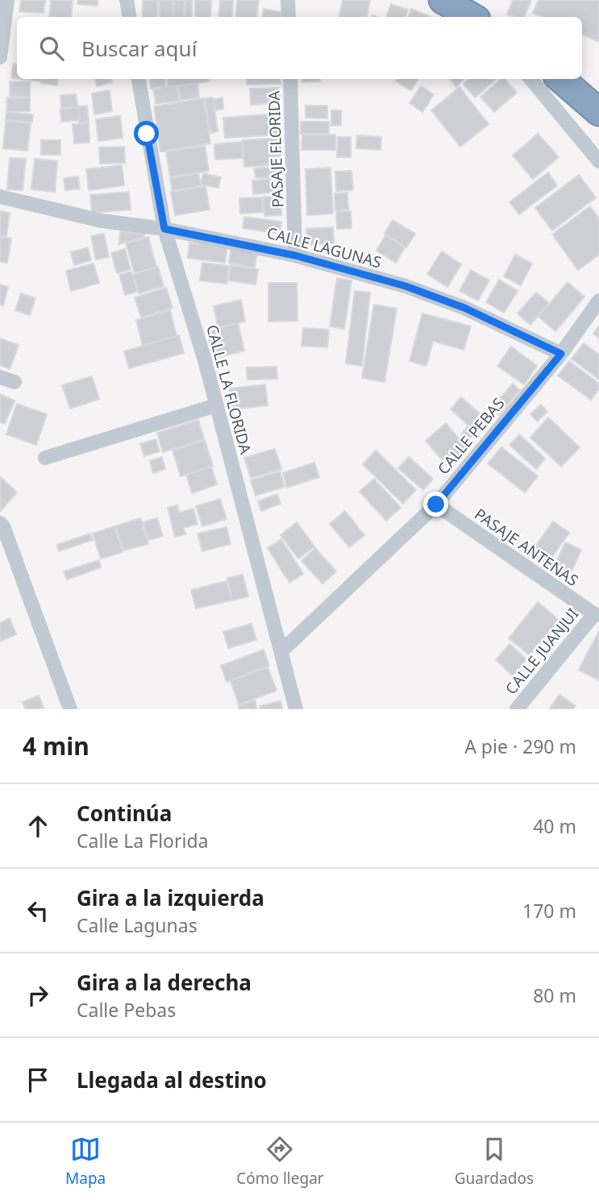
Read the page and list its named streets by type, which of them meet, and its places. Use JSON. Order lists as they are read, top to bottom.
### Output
{
  "streets": {
    "street": [
      "PASAJE FLORIDA",
      "CALLE LAGUNAS",
      "CALLE LA FLORIDA",
      "CALLE PEBAS",
      "PASAJE ANTENAS",
      "CALLE JUANJUI"
    ]
  },
  "crossings": [
    ["PASAJE FLORIDA", "CALLE LAGUNAS"],
    ["CALLE LAGUNAS", "CALLE LA FLORIDA"],
    ["CALLE LAGUNAS", "CALLE PEBAS"],
    ["CALLE LA FLORIDA", "CALLE PEBAS"],
    ["CALLE PEBAS", "PASAJE ANTENAS"],
    ["PASAJE ANTENAS", "CALLE JUANJUI"]
  ],
  "page": {
    "search": "Buscar aquí",
    "heading": ["4 min", "A pie · 290 m"],
    "list": [
      ["Continúa", "Calle La Florida", "40 m"],
      ["Gira a la izquierda", "Calle Lagunas", "170 m"],
      ["Gira a la derecha", "Calle Pebas", "80 m"],
      "Llegada al destino"
    ],
    "nav": ["Mapa", "Cómo llegar", "Guardados"]
  }
}
